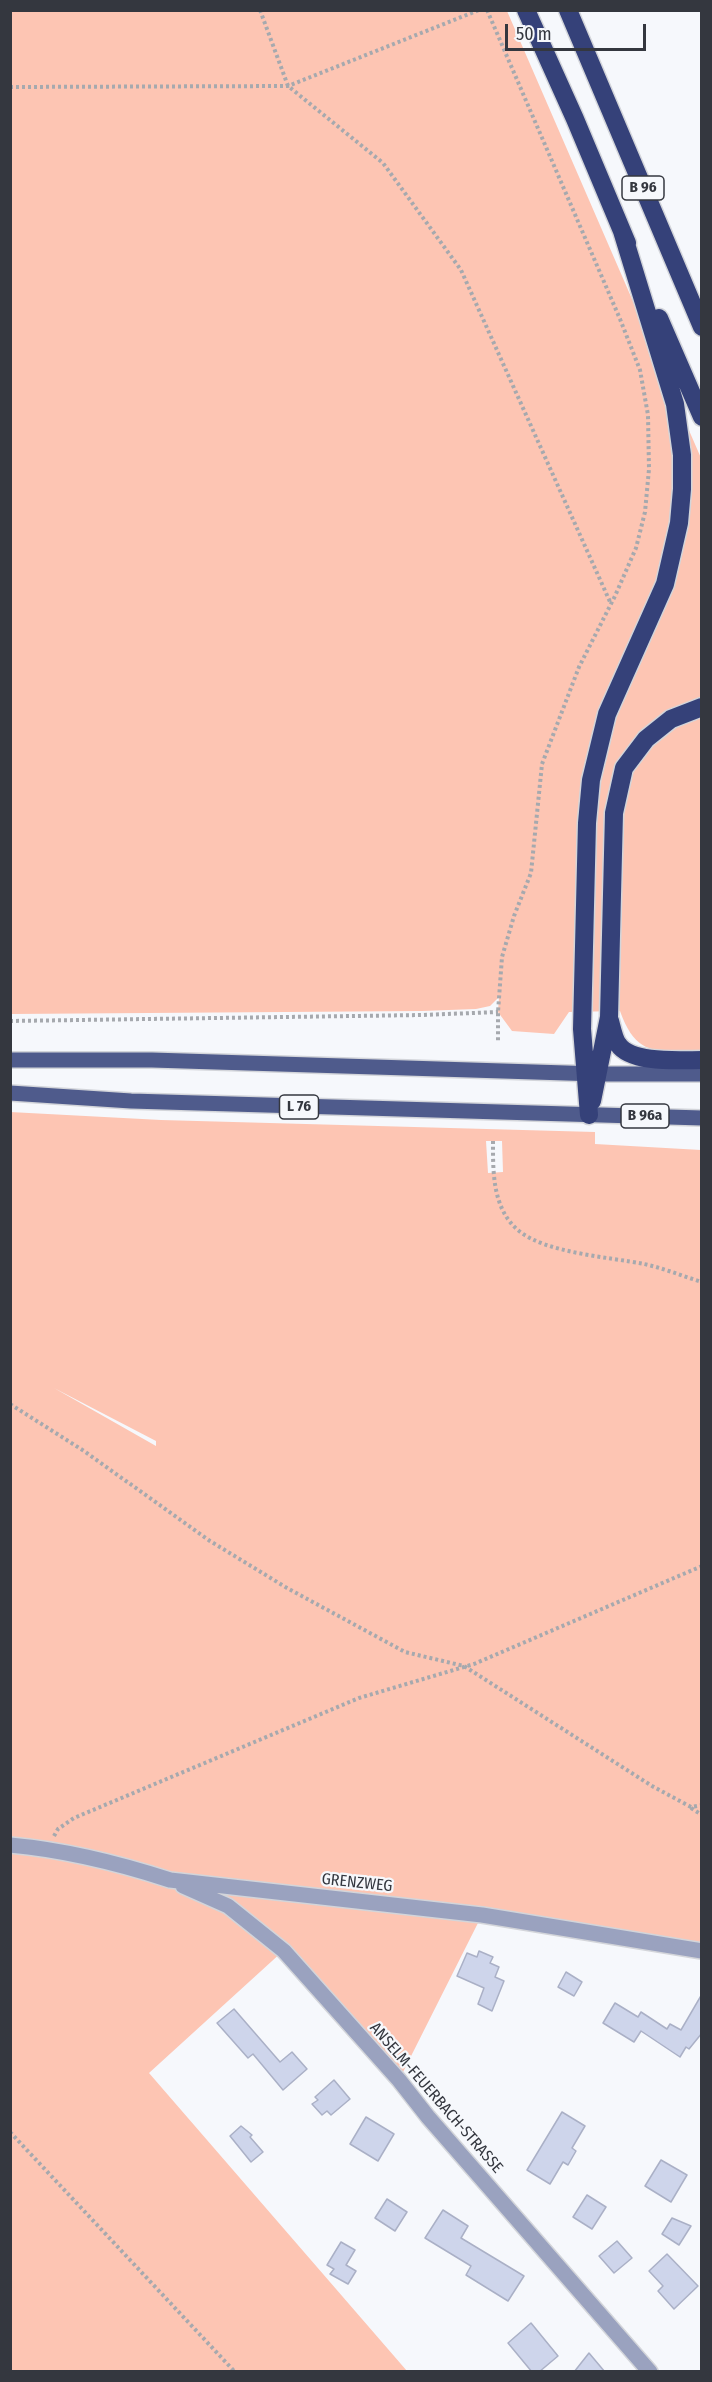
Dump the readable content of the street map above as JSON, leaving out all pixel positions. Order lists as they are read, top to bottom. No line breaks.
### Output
{"streets":{"highway":["B 96"],"main road":["L 76","B 96a"],"street":["GRENZWEG","ANSELM-FEUERBACH-STRASSE"]},"crossings":[["L 76","B 96a"],["GRENZWEG","ANSELM-FEUERBACH-STRASSE"]],"scale_bar":"50 m"}
